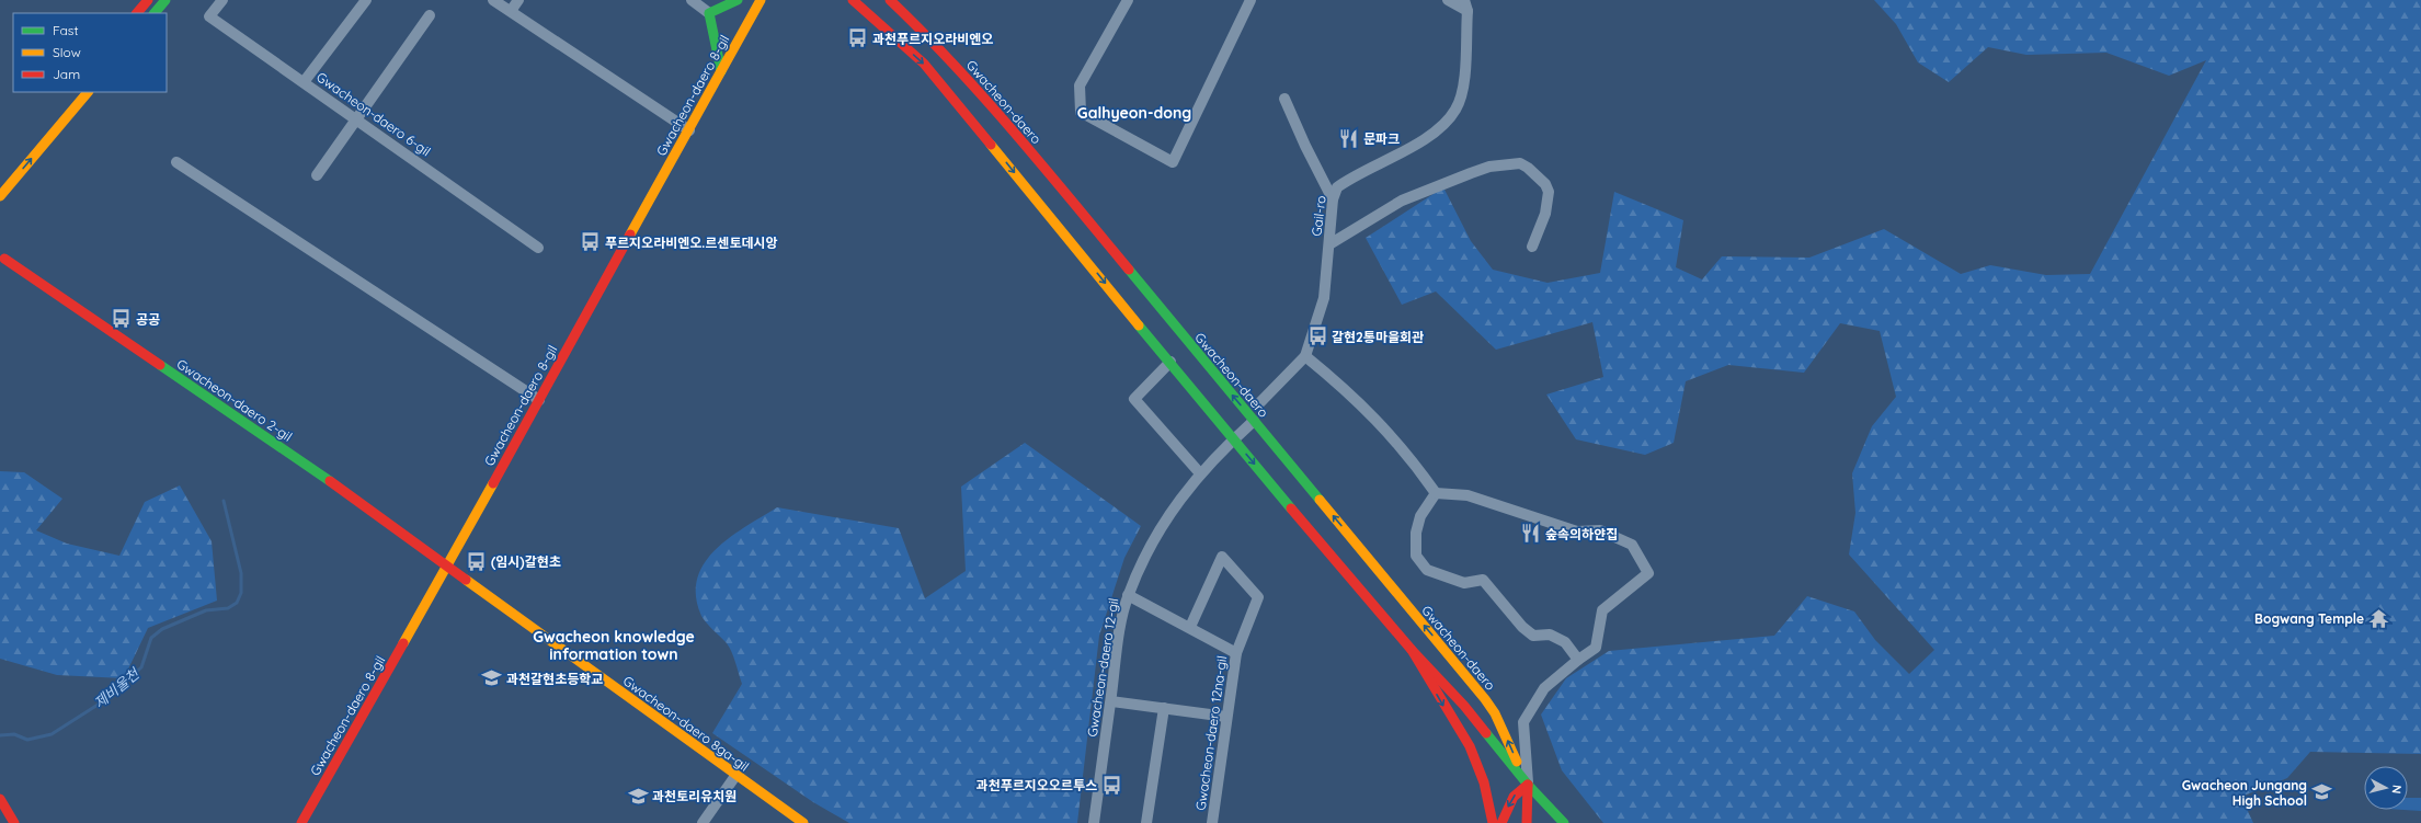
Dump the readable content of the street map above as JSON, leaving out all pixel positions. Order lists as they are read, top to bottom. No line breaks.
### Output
{"streets":{"main road":["Gwacheon-daero 8-gil","Gwacheon-daero","Gwacheon-daero 2-gil","Gwacheon-daero 8ga-gil"],"street":["Gwacheon-daero 6-gil","Gail-ro","Gwacheon-daero 12-gil","Gwacheon-daero 12na-gil"]},"crossings":[["Gwacheon-daero 8-gil","Gwacheon-daero 2-gil"],["Gwacheon-daero 8-gil","Gwacheon-daero 8ga-gil"],["Gwacheon-daero","Gwacheon-daero 12-gil"],["Gwacheon-daero 2-gil","Gwacheon-daero 8ga-gil"]],"districts":["Galhyeon-dong","Gwacheon knowledge information town"],"water":["제비울천"],"places":{"bus stop":["과천푸르지오라비엔오","푸르지오라비엔오.르센토데시앙","공공","갈현2통마을회관","(임시)갈현초","과천푸르지오오르투스"],"restaurant":["문파크","숲속의하얀집"],"temple":["Bogwang Temple"],"school or university":["과천갈현초등학교","Gwacheon Jungang High School","과천토리유치원"]},"legend":["Fast","Slow","Jam"],"north":"right"}
